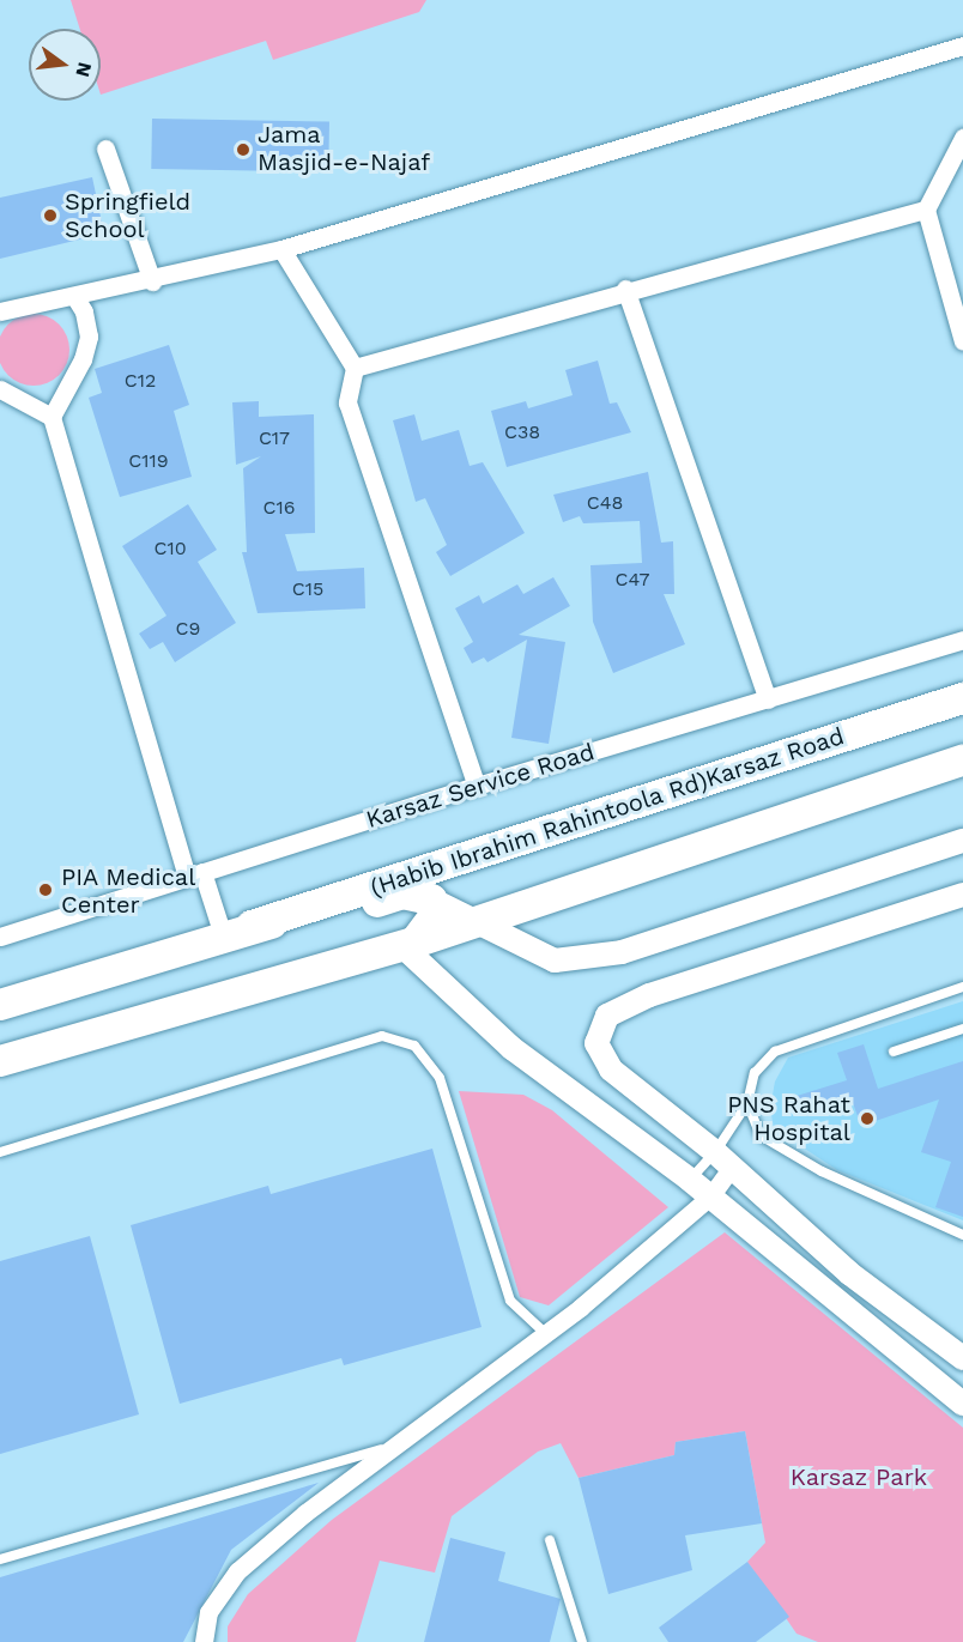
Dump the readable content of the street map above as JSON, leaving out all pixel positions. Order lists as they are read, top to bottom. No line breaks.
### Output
{"streets":{"highway":["(Habib Ibrahim Rahintoola Rd)Karsaz Road"],"street":["Karsaz Service Road"]},"parks":["Karsaz Park"],"places":["Jama Masjid-e-Najaf","Springfield School","PIA Medical Center","PNS Rahat Hospital"],"house_numbers":["C12","C38","C17","C119","C48","C16","C10","C47","C15","C9"],"north":"right"}
